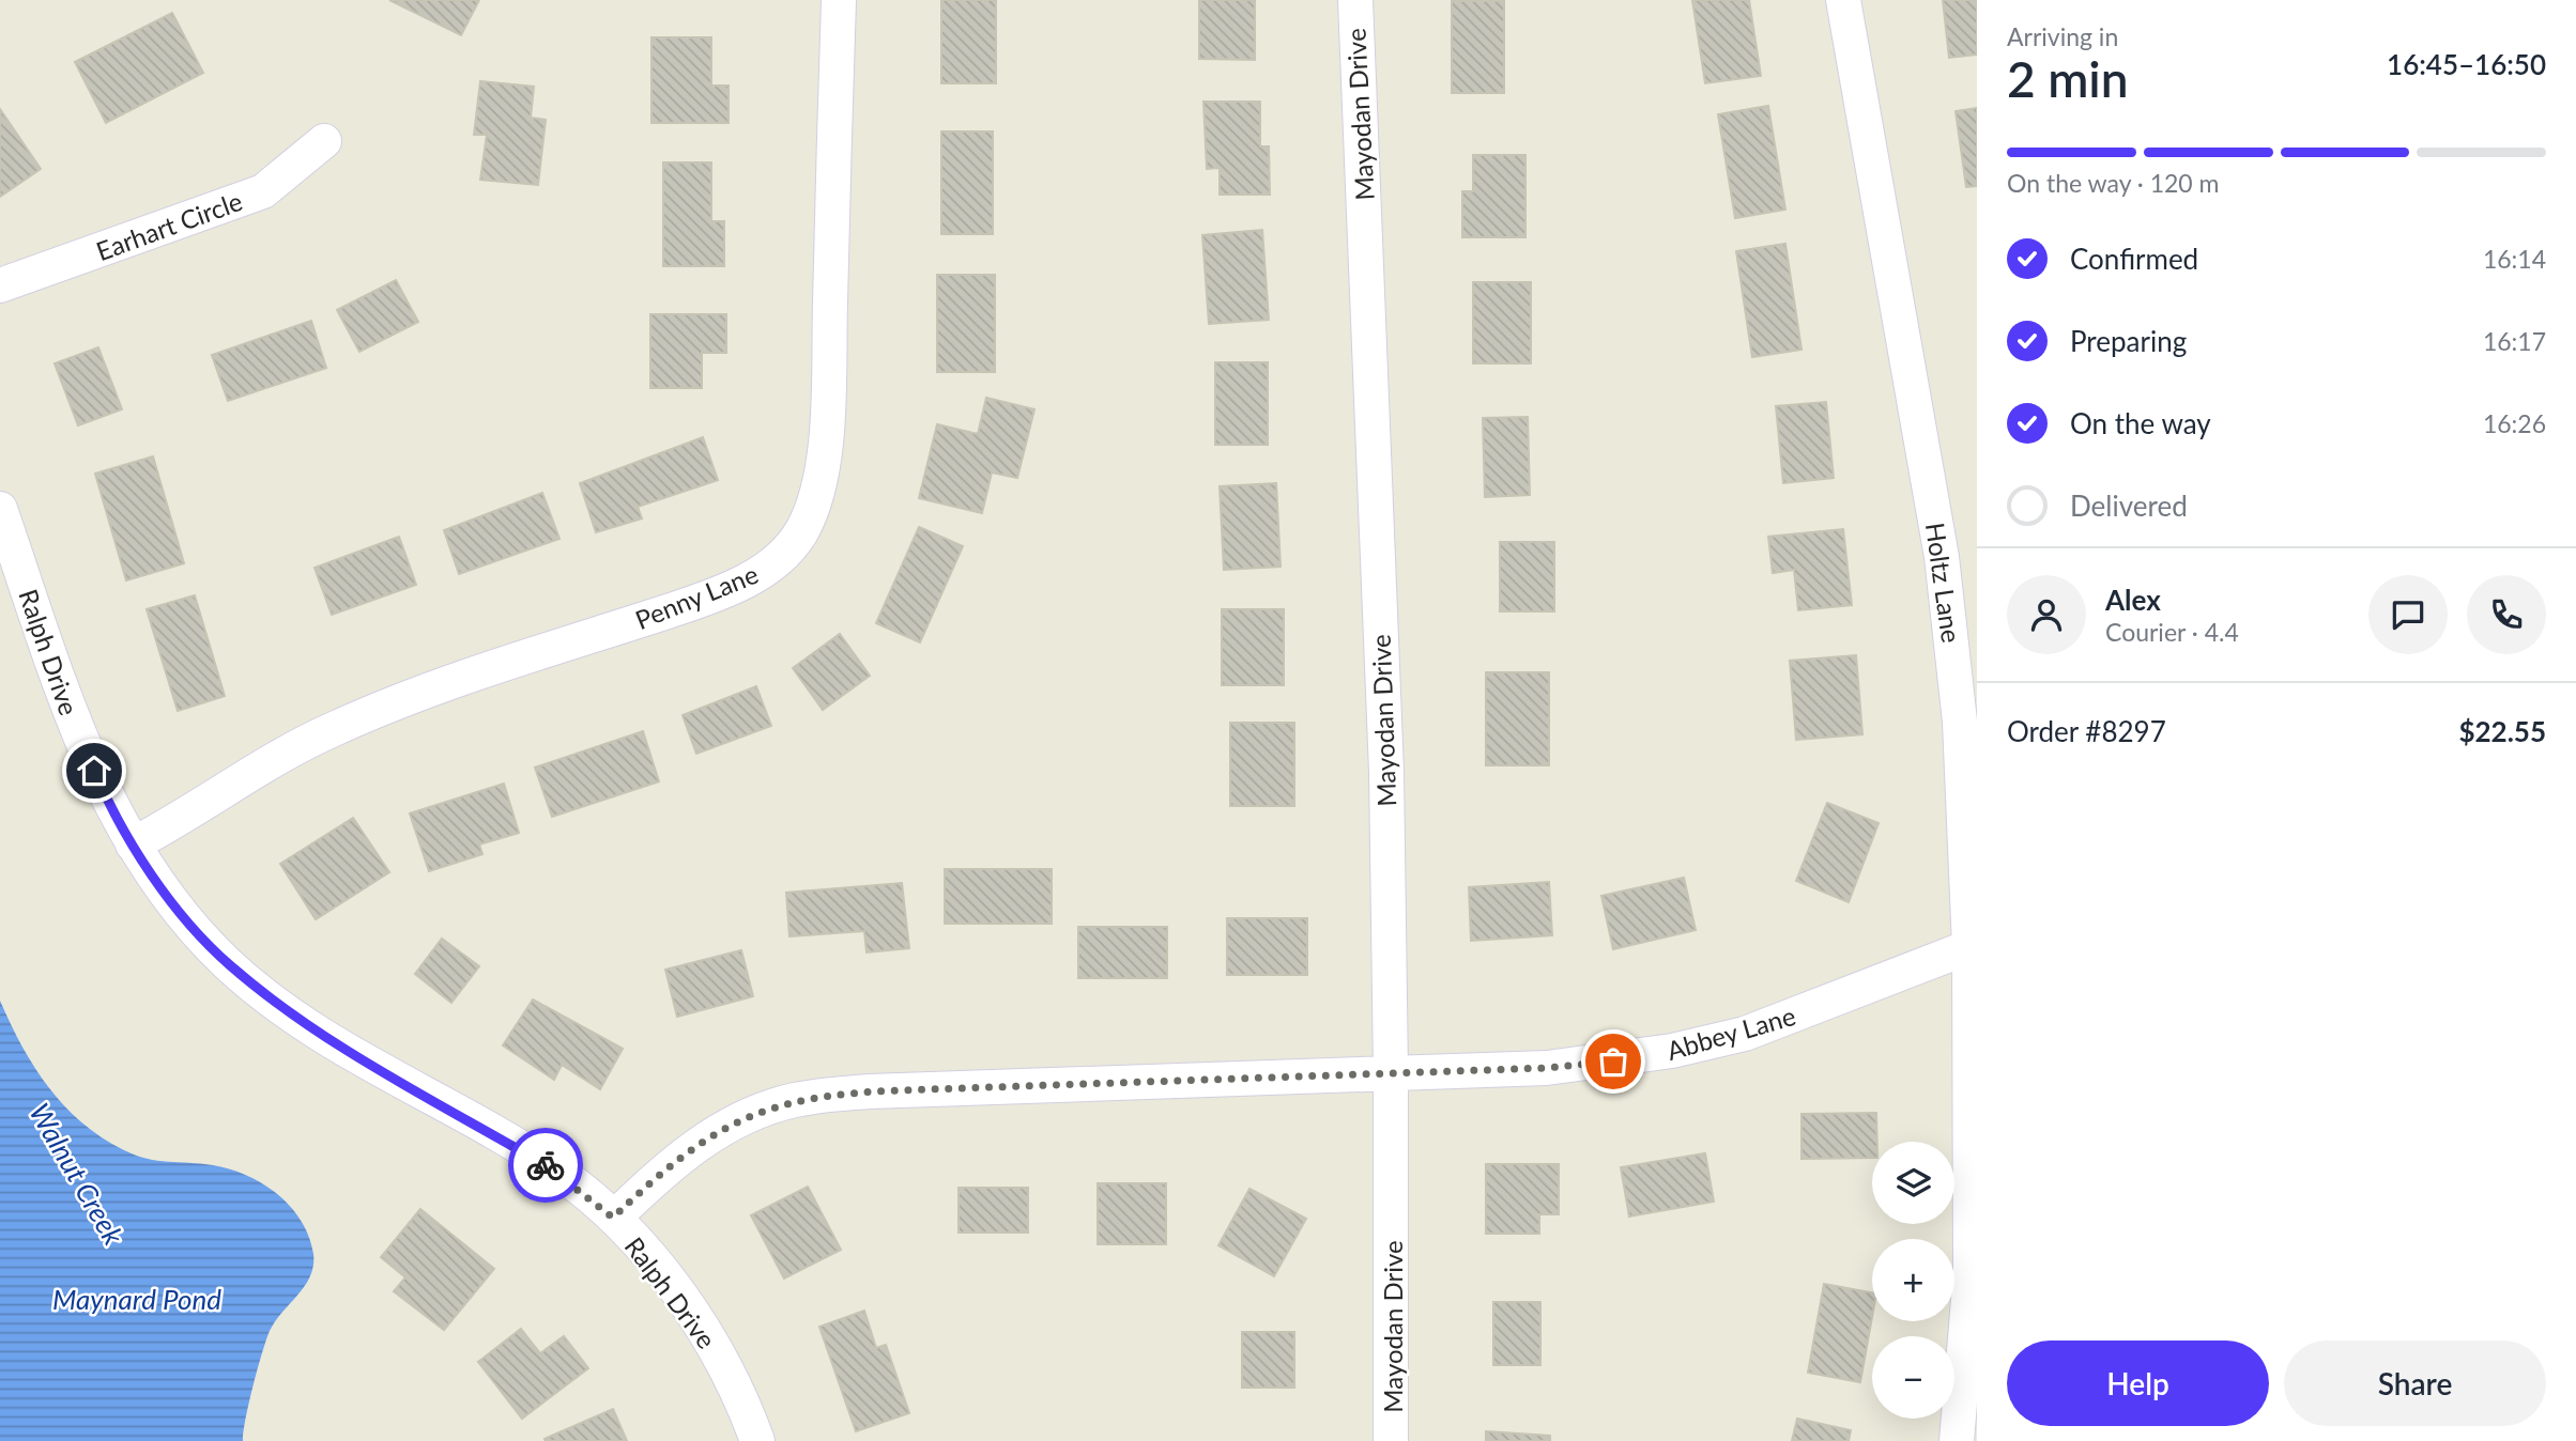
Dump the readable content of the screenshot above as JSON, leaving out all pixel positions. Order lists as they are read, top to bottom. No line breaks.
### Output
{"streets":{"street":["Mayodan Drive","Earhart Circle","Holtz Lane","Penny Lane","Ralph Drive","Abbey Lane"]},"crossings":[["Mayodan Drive","Abbey Lane"],["Holtz Lane","Abbey Lane"],["Penny Lane","Ralph Drive"],["Ralph Drive","Abbey Lane"]],"water":["Walnut Creek","Maynard Pond"],"page":{"heading":["2 min","Arriving in","16:45–16:50"],"panel":["Alex","Courier · 4.4","Order #8297","$22.55"],"bar":"On the way · 120 m","list":[["Confirmed","16:14"],["Preparing","16:17"],["On the way","16:26"],"Delivered"],"map_buttons":["+","−"],"buttons":["Help","Share"]}}
